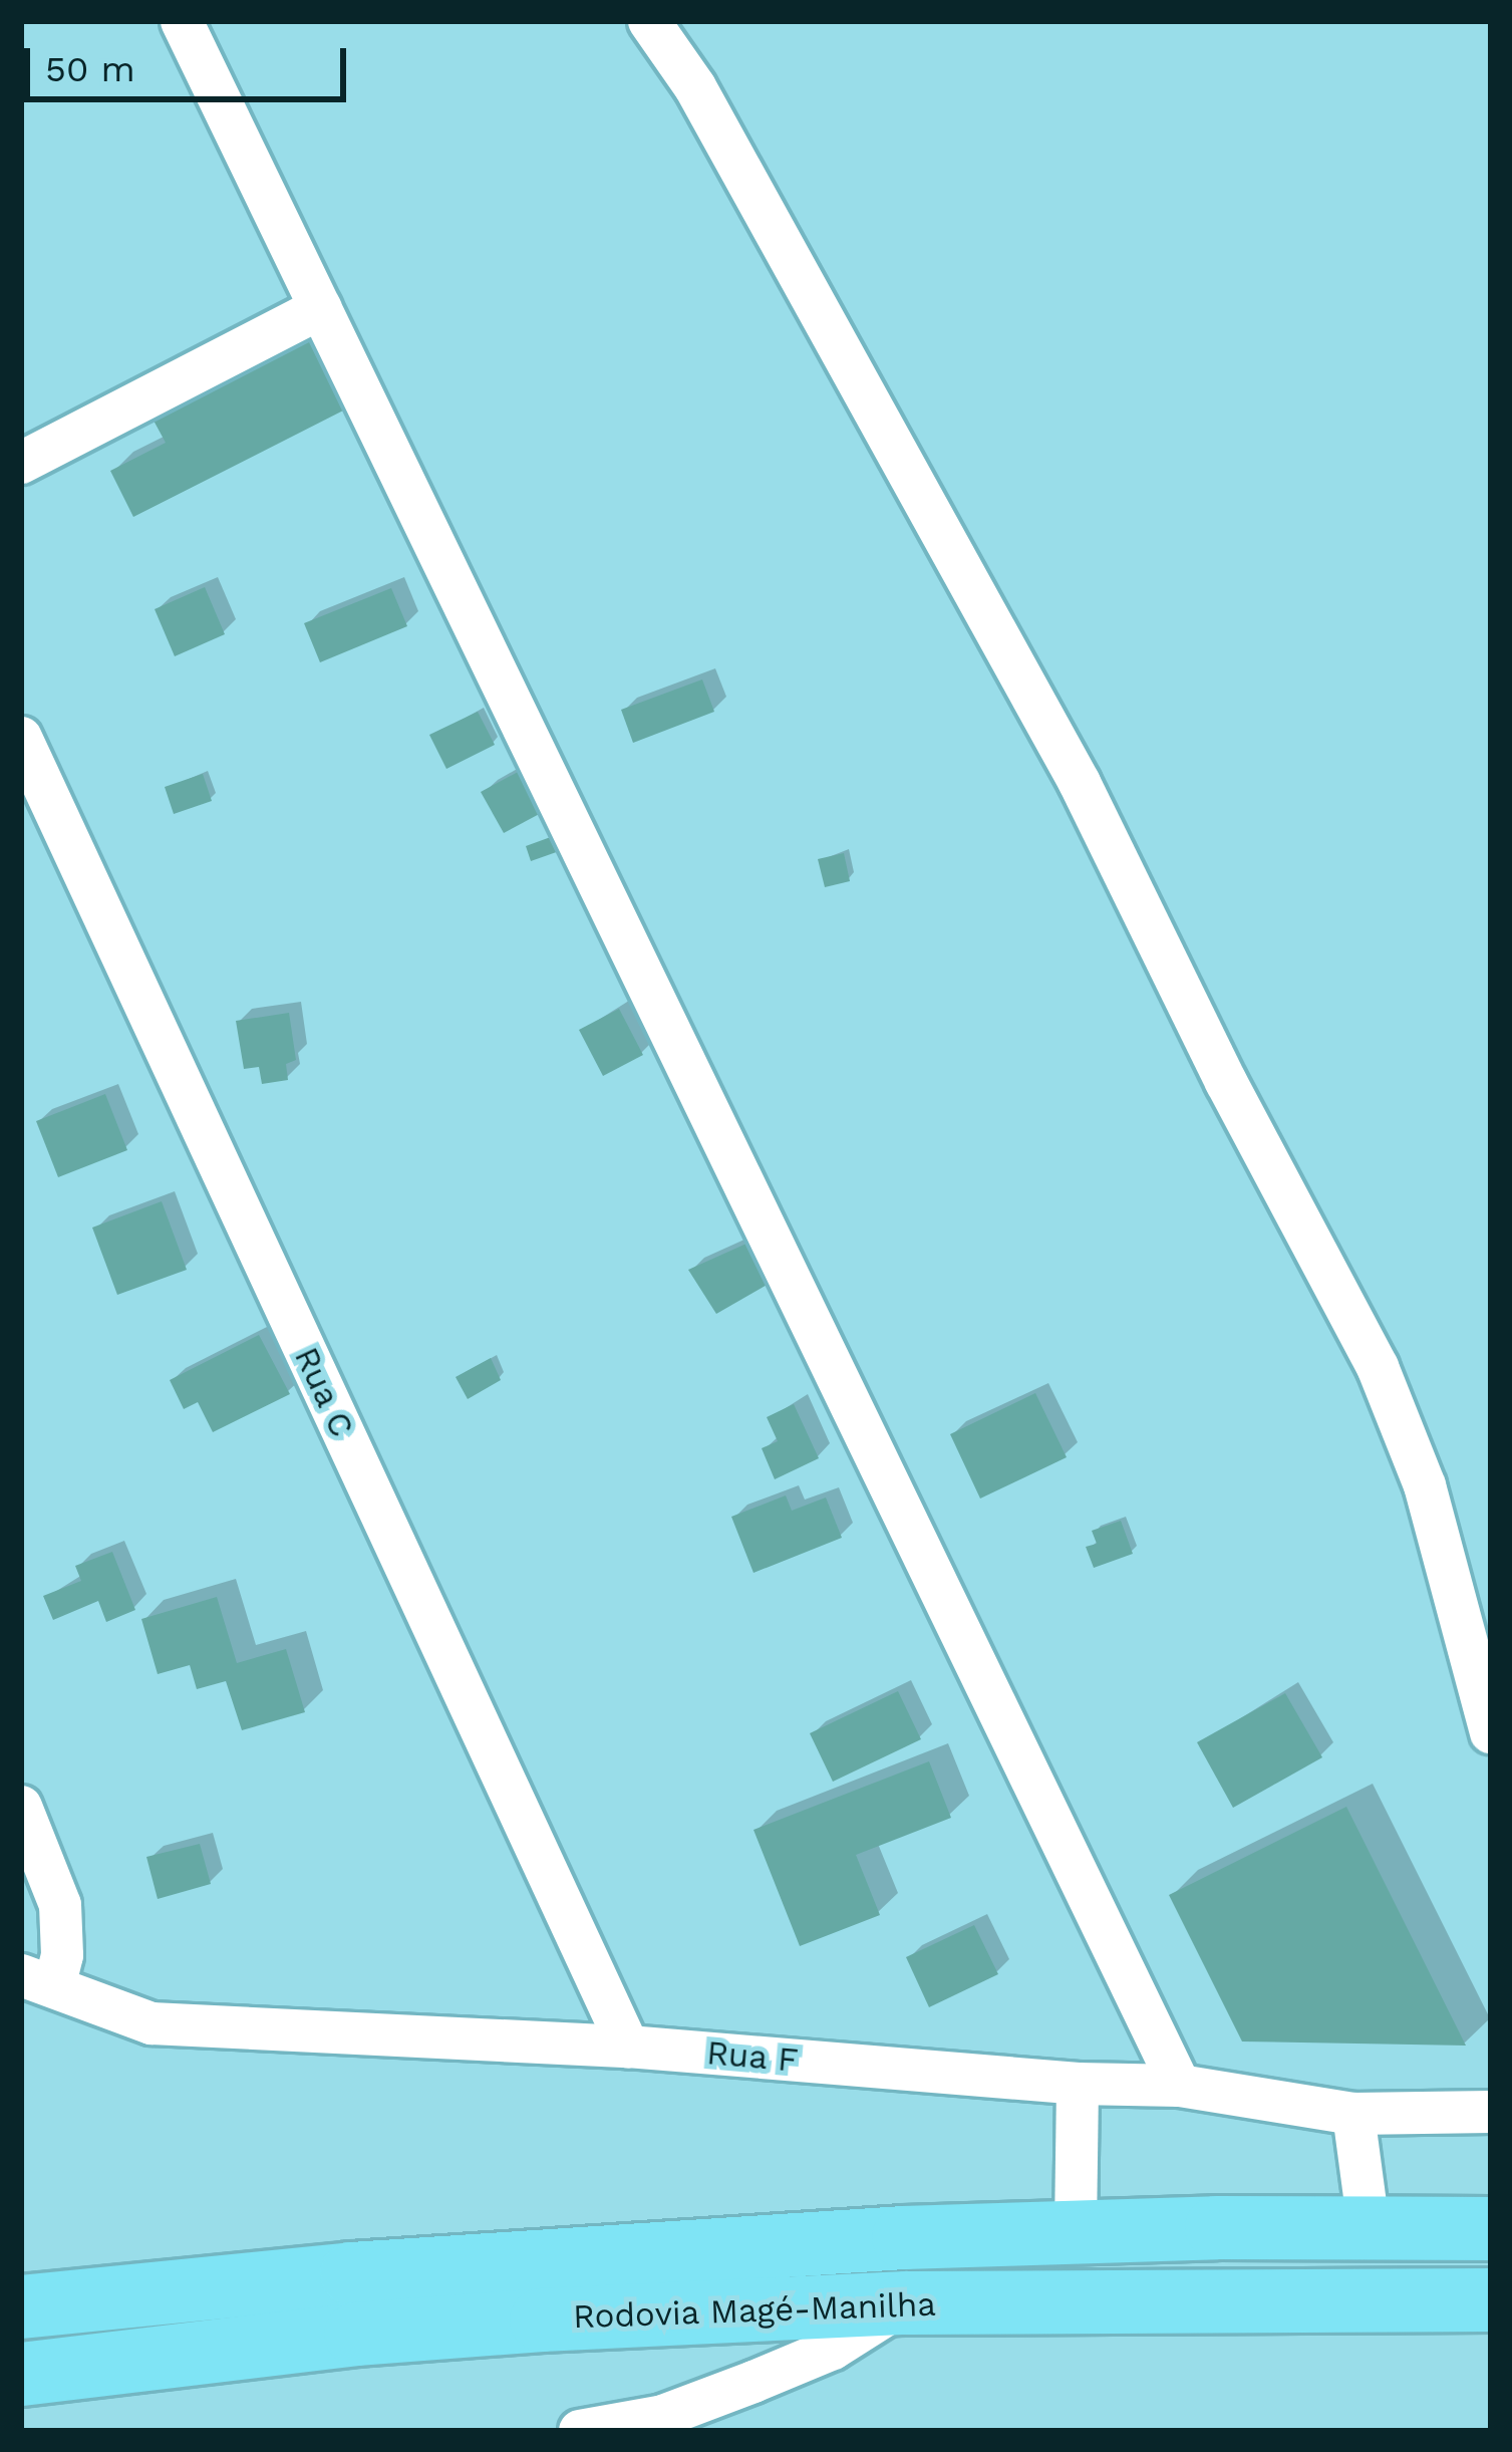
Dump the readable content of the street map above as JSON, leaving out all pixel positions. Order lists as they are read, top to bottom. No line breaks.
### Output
{"streets":{"highway":["Rodovia Magé-Manilha"],"street":["Rua C","Rua F"]},"crossings":[["Rua C","Rua F"]],"scale_bar":"50 m"}
